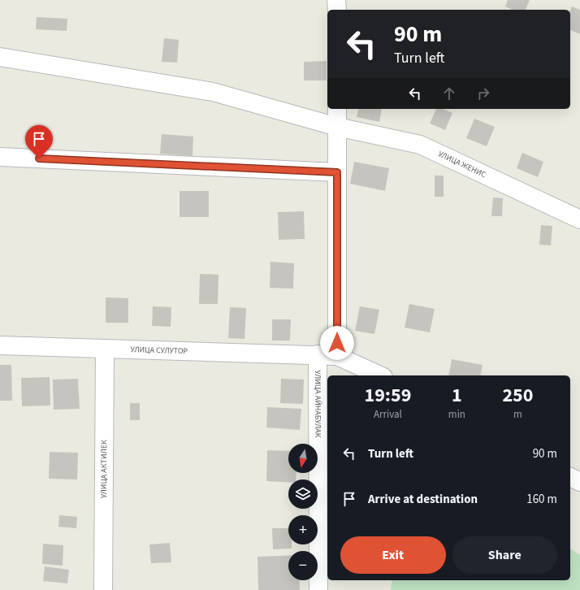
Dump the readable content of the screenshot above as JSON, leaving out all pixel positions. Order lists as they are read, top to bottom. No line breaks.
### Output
{"streets":{"street":["УЛИЦА ЖЕНИС","УЛИЦА СУЛУТОР","УЛИЦА АЙНАБУЛАК","УЛИЦА АКТИЛЕК"]},"crossings":[["УЛИЦА СУЛУТОР","УЛИЦА АЙНАБУЛАК"],["УЛИЦА СУЛУТОР","УЛИЦА АКТИЛЕК"]],"north":"bottom","page":{"turn":["90 m","Turn left"],"eta":["19:59","Arrival","1","min","250","m"],"list":[{"name":"Turn left","value":"90 m"},{"name":"Arrive at destination","value":"160 m"}],"map_buttons":["+","−"],"buttons":["Exit","Share"]}}
